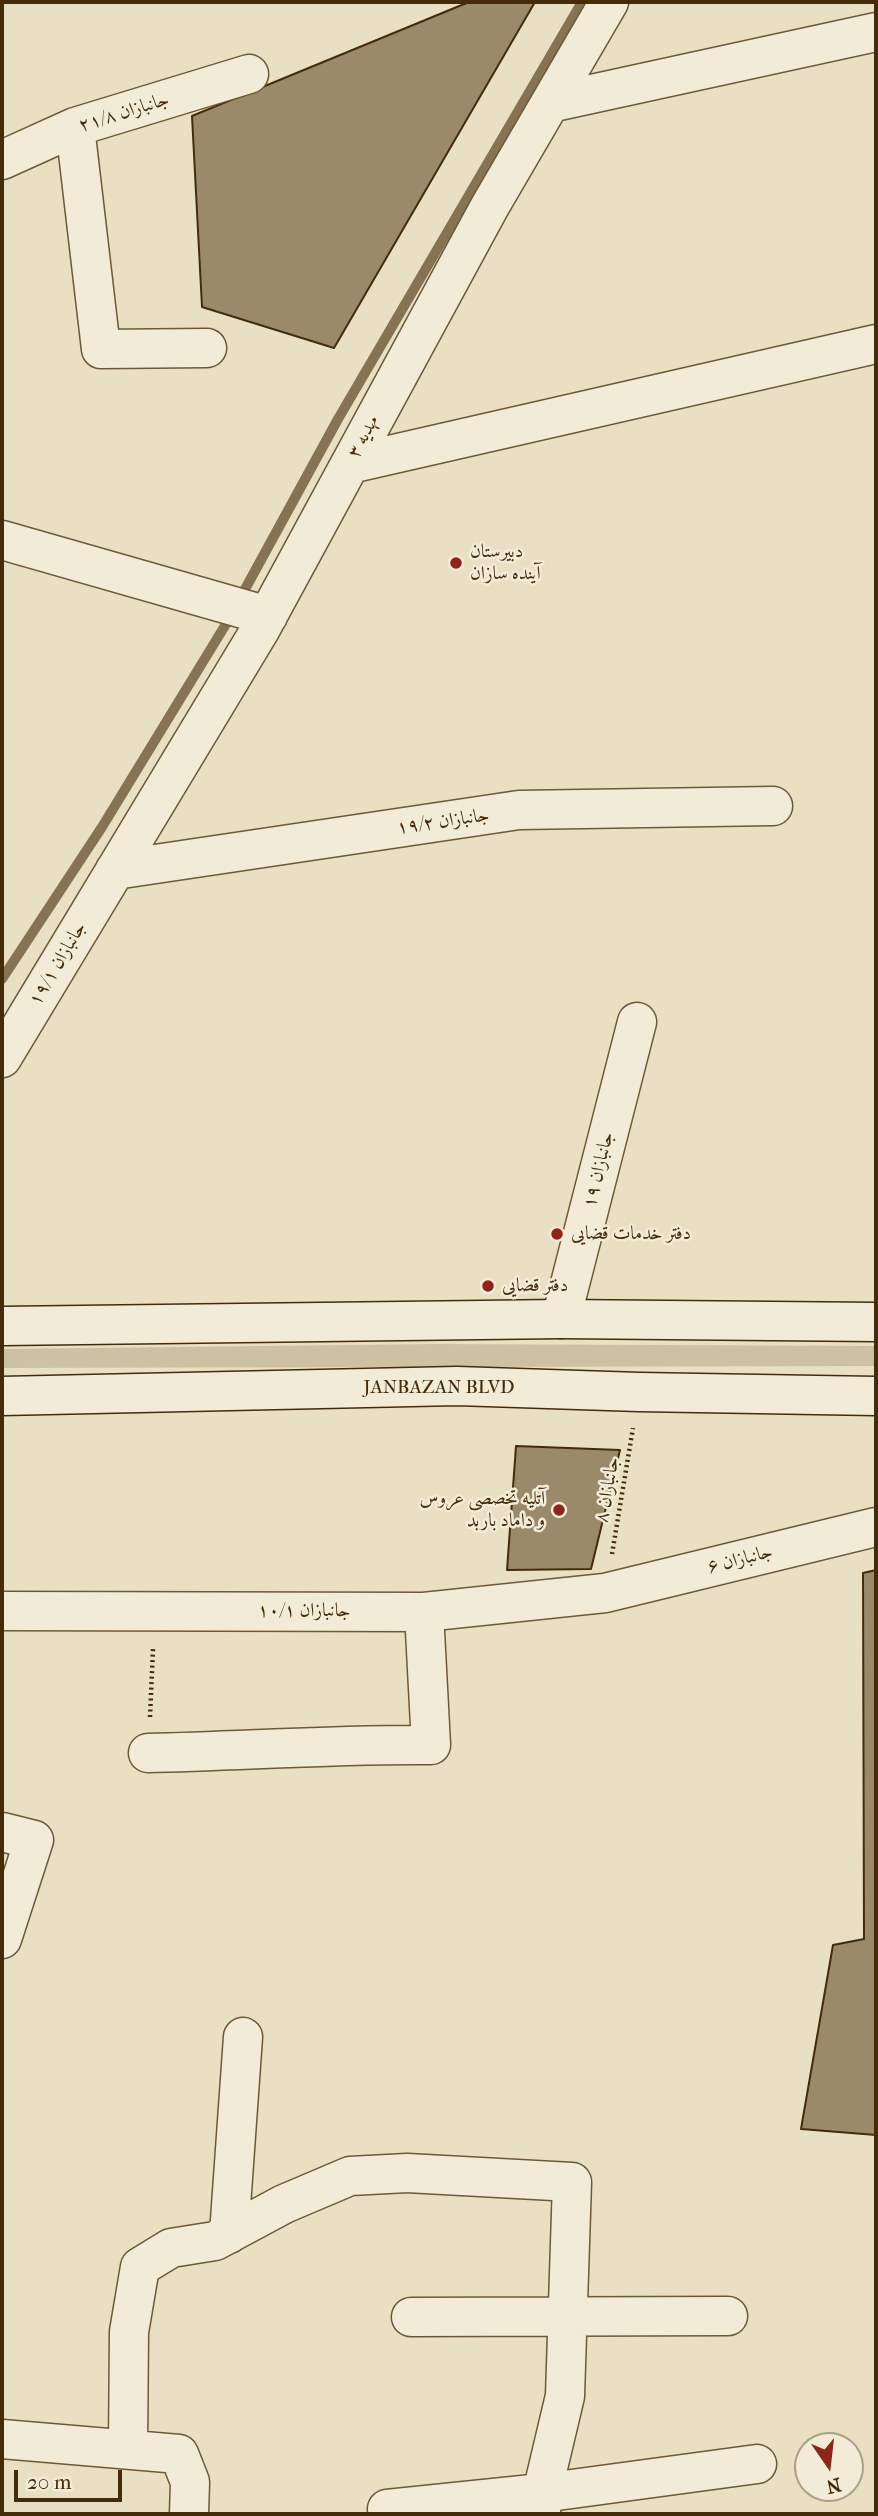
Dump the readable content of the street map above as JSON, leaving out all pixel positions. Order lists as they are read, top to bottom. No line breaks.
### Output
{"streets":{"street":["جانبازان ۲۱/۸","مهدیه ۳","جانبازان ۱۹/۲","جانبازان ۱۹/۱","جانبازان ۱۹","JANBAZAN BLVD","جانبازان ۶","جانبازان ۱۰/۱"],"path":["جانبازان ۸"]},"crossings":[["مهدیه ۳","جانبازان ۱۹/۲"],["مهدیه ۳","جانبازان ۱۹/۱"],["جانبازان ۱۹/۲","جانبازان ۱۹/۱"],["JANBAZAN BLVD","جانبازان ۸"],["جانبازان ۸","جانبازان ۶"],["جانبازان ۸","جانبازان ۱۰/۱"],["جانبازان ۶","جانبازان ۱۰/۱"]],"places":["دبیرستان آینده سازان","دفتر خدمات قضایی","دفتر قضایی","آتلیه تخصصی عروس و داماد باربد"],"scale_bar":"20 m","north":"bottom"}
